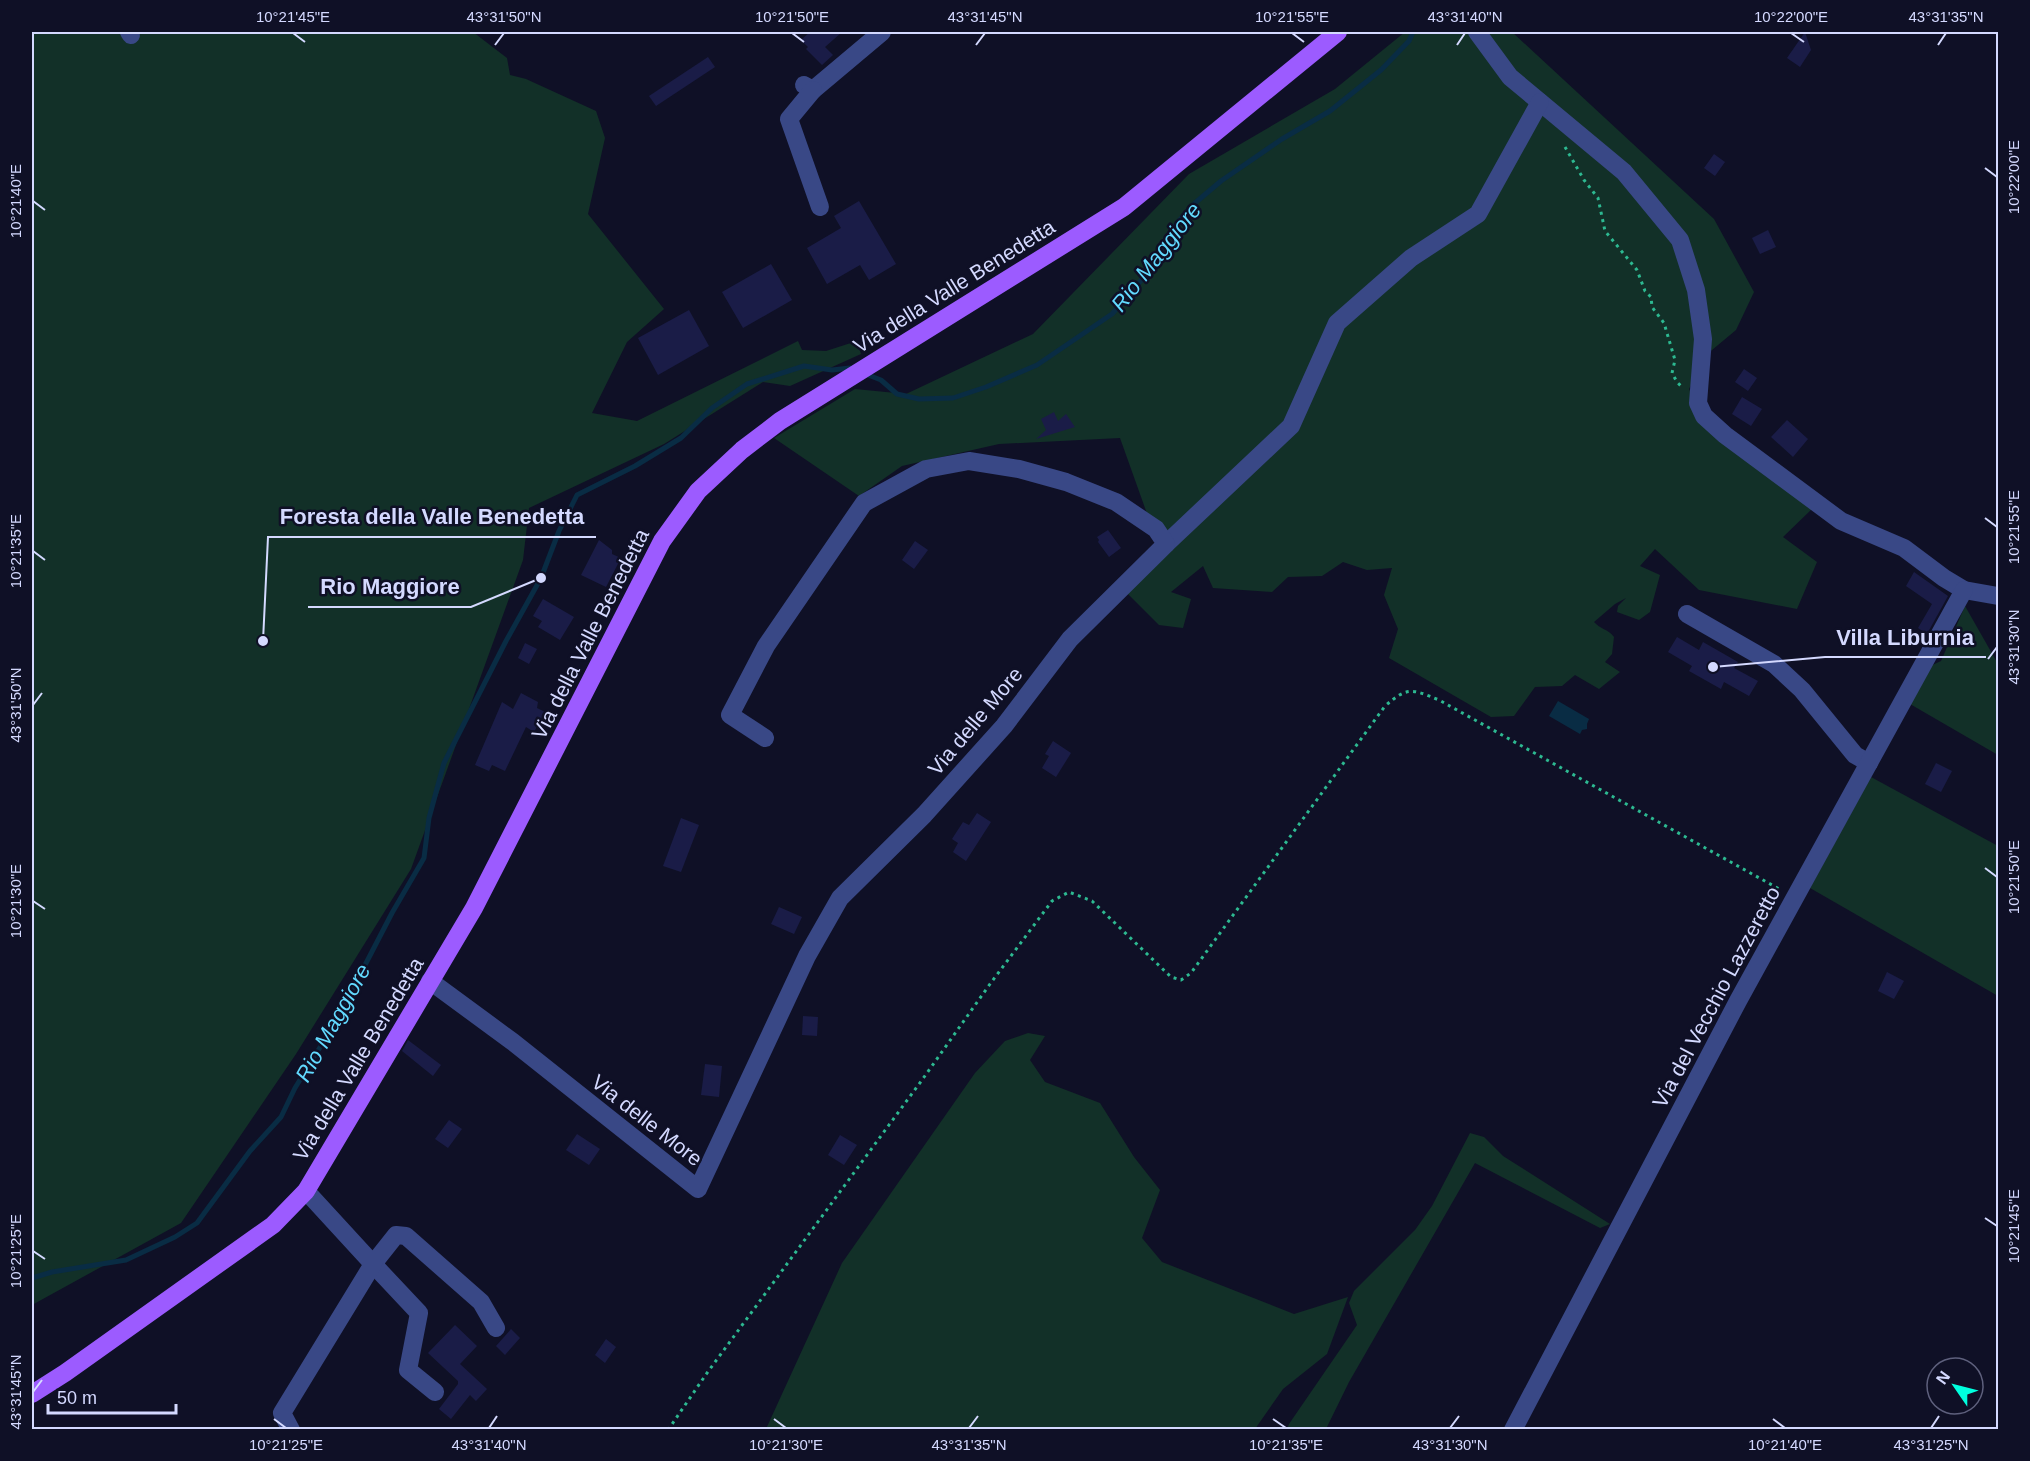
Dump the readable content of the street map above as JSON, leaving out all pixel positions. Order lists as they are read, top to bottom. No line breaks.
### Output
{"streets":{"main road":["Via della Valle Benedetta"],"street":["Via delle More","Via del Vecchio Lazzeretto"]},"crossings":[["Via della Valle Benedetta","Via delle More"]],"water":["Rio Maggiore"],"places":["Rio Maggiore","Foresta della Valle Benedetta","Villa Liburnia"],"scale_bar":"50 m","north":"top left","coordinates":["10°21'45\"E","43°31'50\"N","10°21'50\"E","43°31'45\"N","10°21'55\"E","43°31'40\"N","10°22'00\"E","43°31'35\"N","10°21'40\"E","10°21'35\"E","43°31'30\"N","10°21'30\"E","10°21'25\"E","43°31'25\"N"]}
